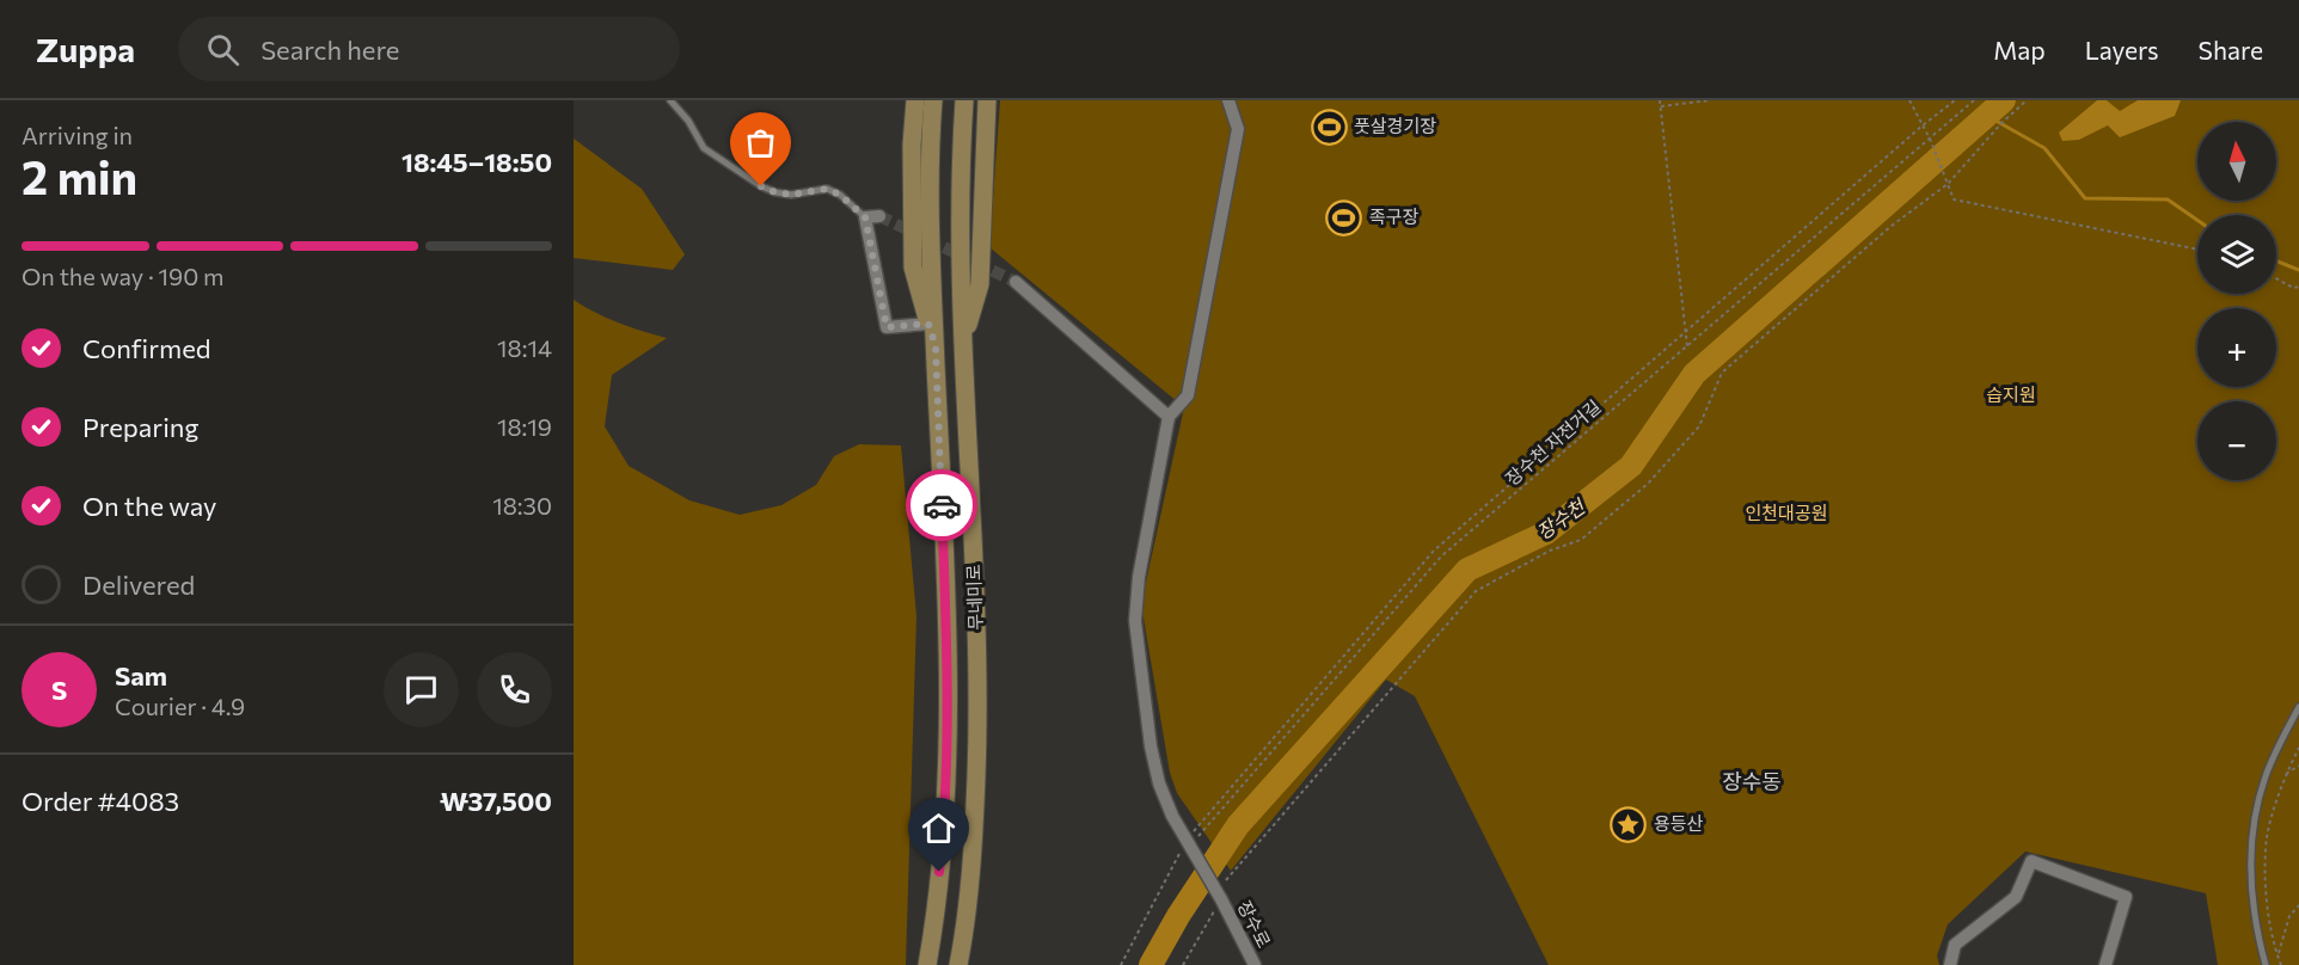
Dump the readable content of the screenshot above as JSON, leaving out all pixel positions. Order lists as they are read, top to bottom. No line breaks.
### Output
{"streets":{"main road":["무네미로"],"street":["장수로"],"path":["장수천 자전거길"]},"crossings":[["장수천 자전거길","장수로"]],"districts":["장수동"],"water":["장수천"],"parks":["습지원","인천대공원"],"places":{"sports":["풋살경기장","족구장"],"place":["용등산"]},"north":"top","page":{"header":"Zuppa","search":"Search here","nav":["Map","Layers","Share"],"heading":["2 min","Arriving in","18:45–18:50"],"panel":["Sam","Courier · 4.9","Order #4083","₩37,500"],"map_buttons":["+","−"],"bar":"On the way · 190 m","list":[["Confirmed","18:14"],["Preparing","18:19"],["On the way","18:30"],"Delivered"],"round":"S"}}
